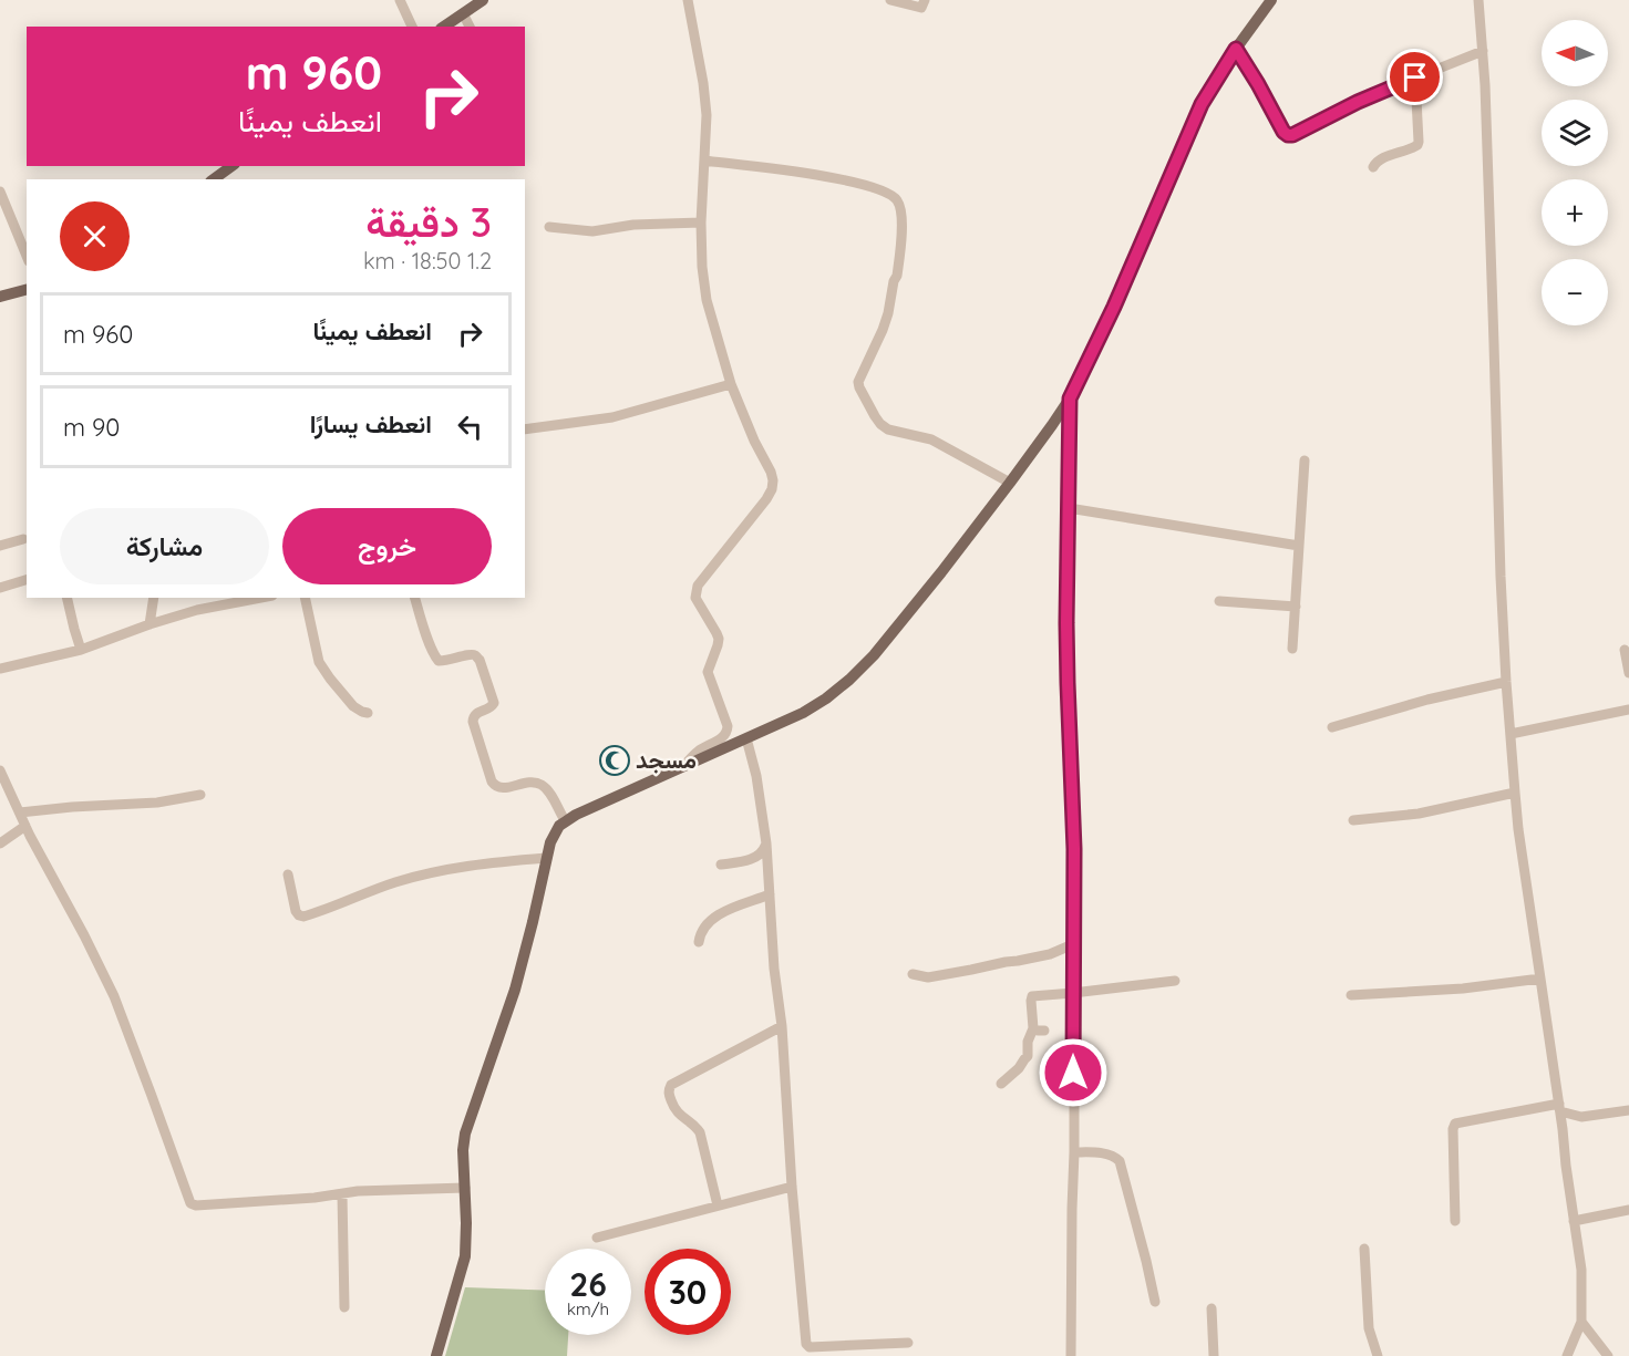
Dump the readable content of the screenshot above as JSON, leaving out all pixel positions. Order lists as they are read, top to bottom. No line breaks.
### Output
{"places":{"mosque":["مسجد"]},"north":"left","page":{"map_buttons":["+","−"],"turn":["960 m","انعطف يمينًا"],"heading":["3 دقيقة","1.2 km · 18:50"],"list":[{"name":"انعطف يمينًا","value":"960 m"},{"name":"انعطف يسارًا","value":"90 m"}],"buttons":["خروج","مشاركة"],"speed":"26 km/h","limit":"30"}}
